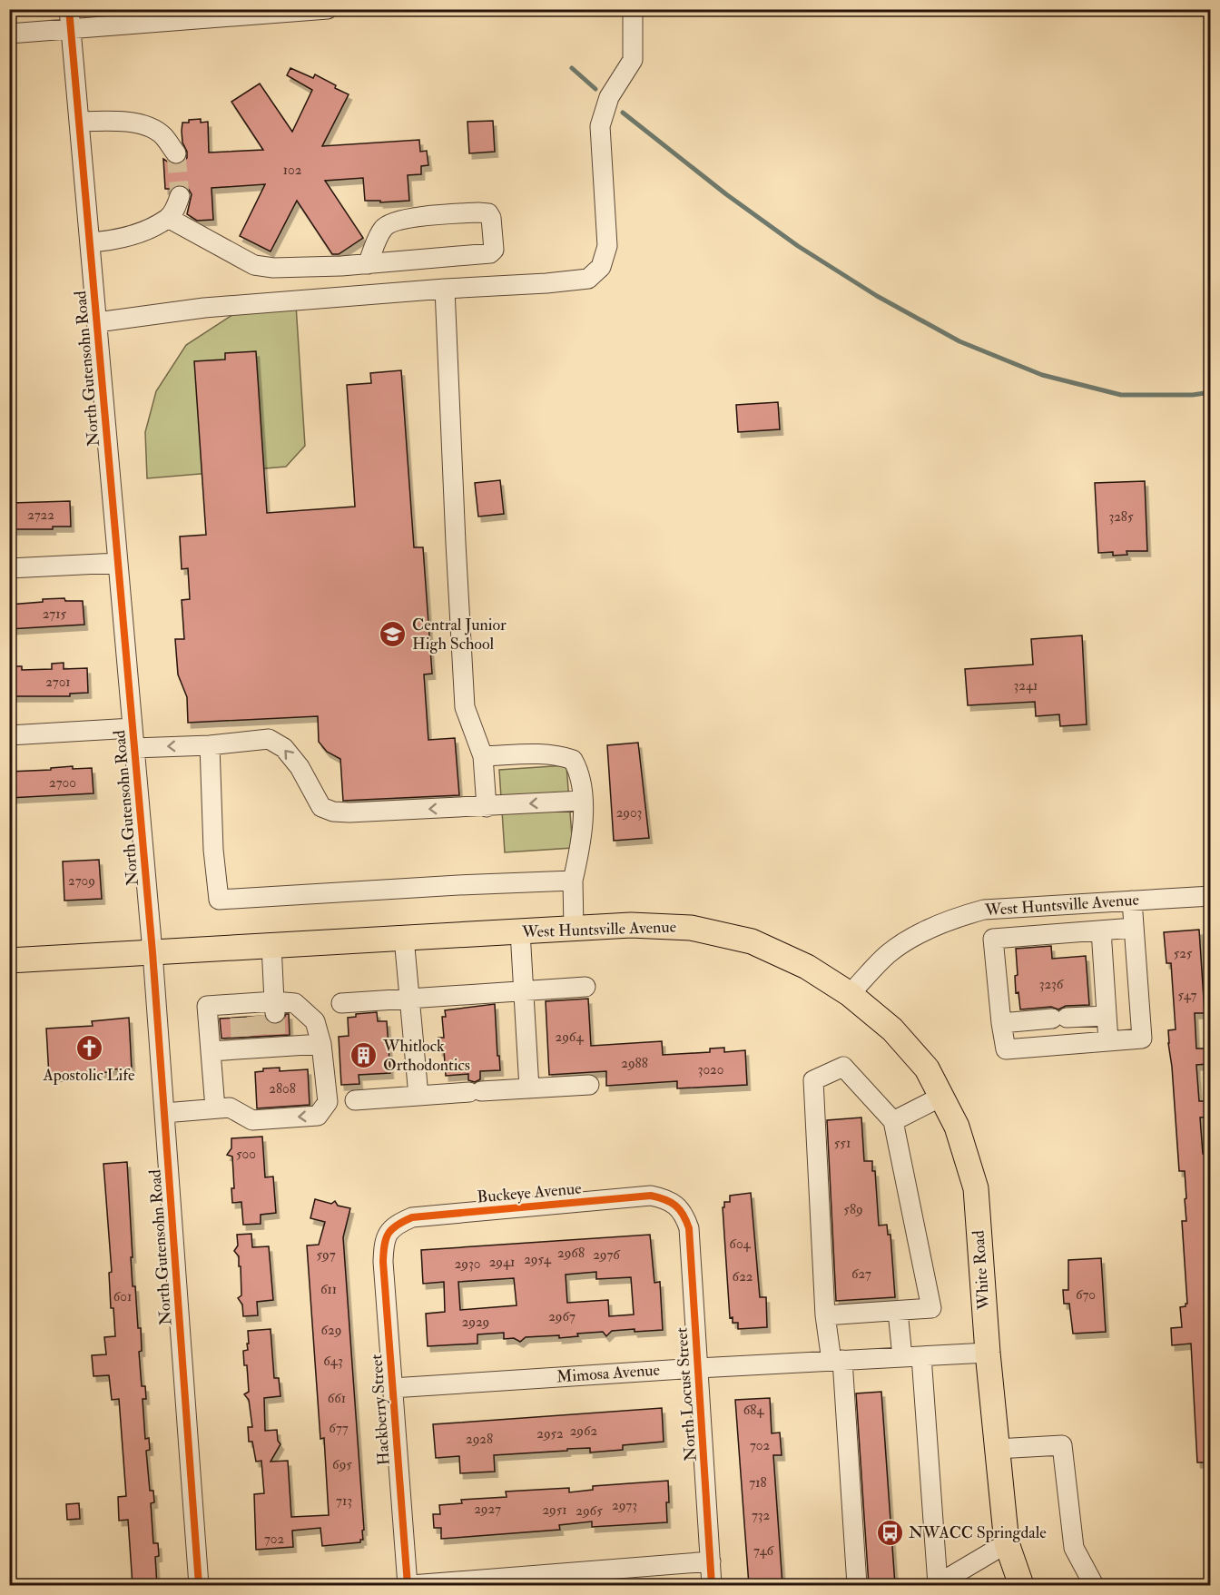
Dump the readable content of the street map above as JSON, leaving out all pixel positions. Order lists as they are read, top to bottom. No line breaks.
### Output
{"streets":{"main road":["West Huntsville Avenue","White Road"],"street":["North Gutensohn Road","Buckeye Avenue","Mimosa Avenue","North Locust Street","Hackberry Street"]},"crossings":[["North Gutensohn Road","West Huntsville Avenue"],["West Huntsville Avenue","White Road"],["Buckeye Avenue","North Locust Street"],["Buckeye Avenue","Hackberry Street"],["White Road","Mimosa Avenue"],["Mimosa Avenue","North Locust Street"],["Mimosa Avenue","Hackberry Street"]],"places":{"school or university":["Central Junior High School"],"church":["Apostolic Life"],"building":["Whitlock Orthodontics"],"bus stop":["NWACC Springdale"]},"house_numbers":["102","2722","3285","2715","2701","3241","2700","2903","2709","525","3236","547","2964","2988","3020","2808","551","500","589","604","2968","597","2976","2954","2941","2930","627","622","611","670","601","2967","2929","629","643","661","684","677","2962","2952","2928","702","695","718","713","2973","2927","2951","2965","732","702","746"]}
